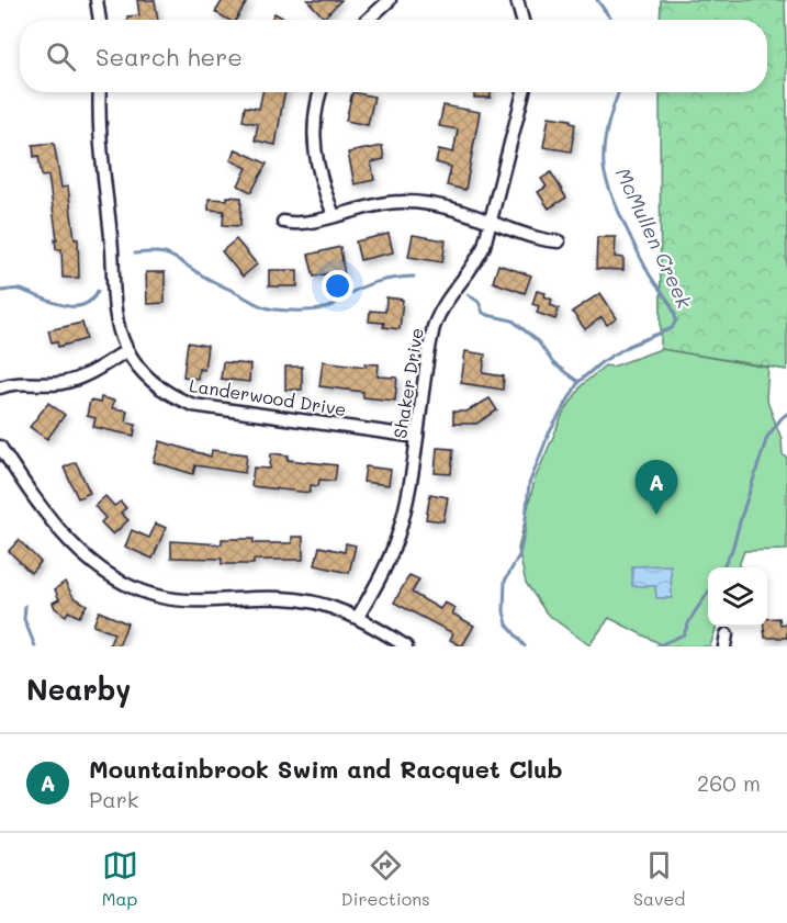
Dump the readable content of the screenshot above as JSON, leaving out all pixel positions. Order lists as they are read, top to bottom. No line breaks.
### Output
{"streets":{"street":["Shaker Drive","Landerwood Drive"]},"crossings":[["Shaker Drive","Landerwood Drive"]],"water":["McMullen Creek"],"page":{"search":"Search here","pins":"A","heading":"Nearby","list":[{"mark":"A","name":"Mountainbrook Swim and Racquet Club","note":"Park","value":"260 m"}],"nav":["Map","Directions","Saved"]}}
